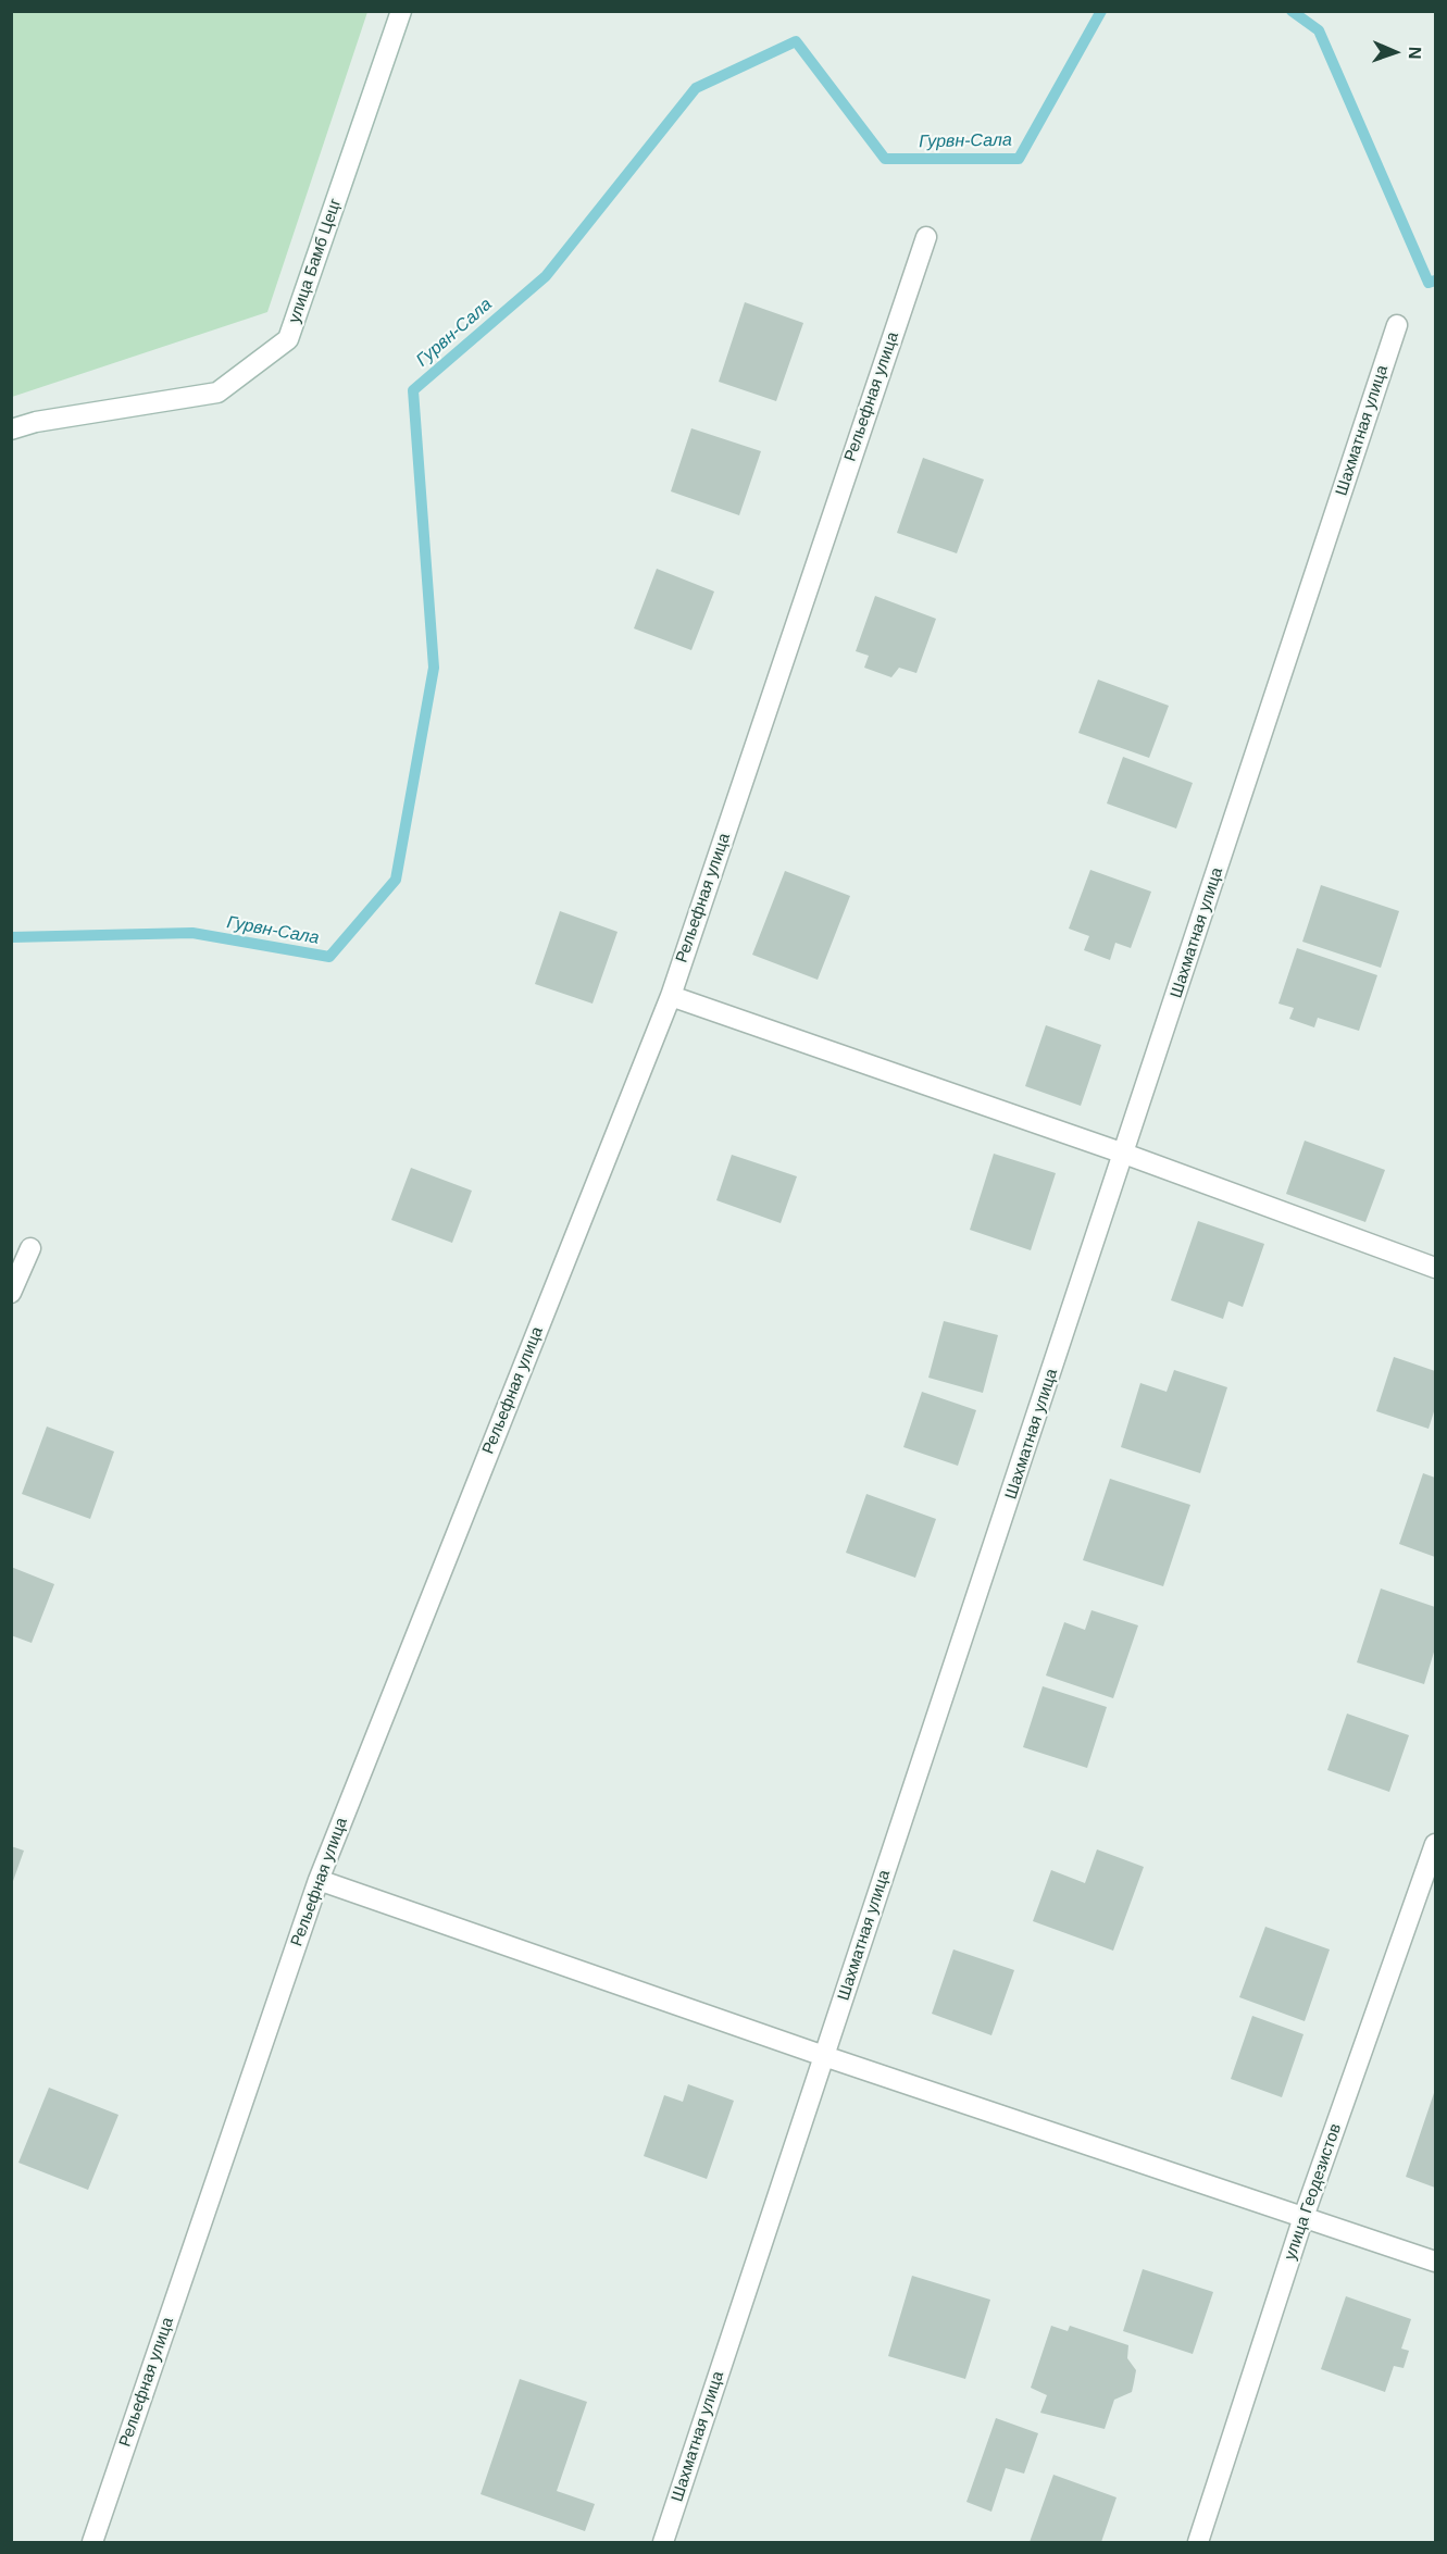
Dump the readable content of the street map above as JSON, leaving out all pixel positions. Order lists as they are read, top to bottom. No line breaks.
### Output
{"streets":{"street":["улица Бамб Цецг","Рельефная улица","Шахматная улица","улица Геодезистов"]},"water":["Гурвн-Сала"],"north":"right"}
